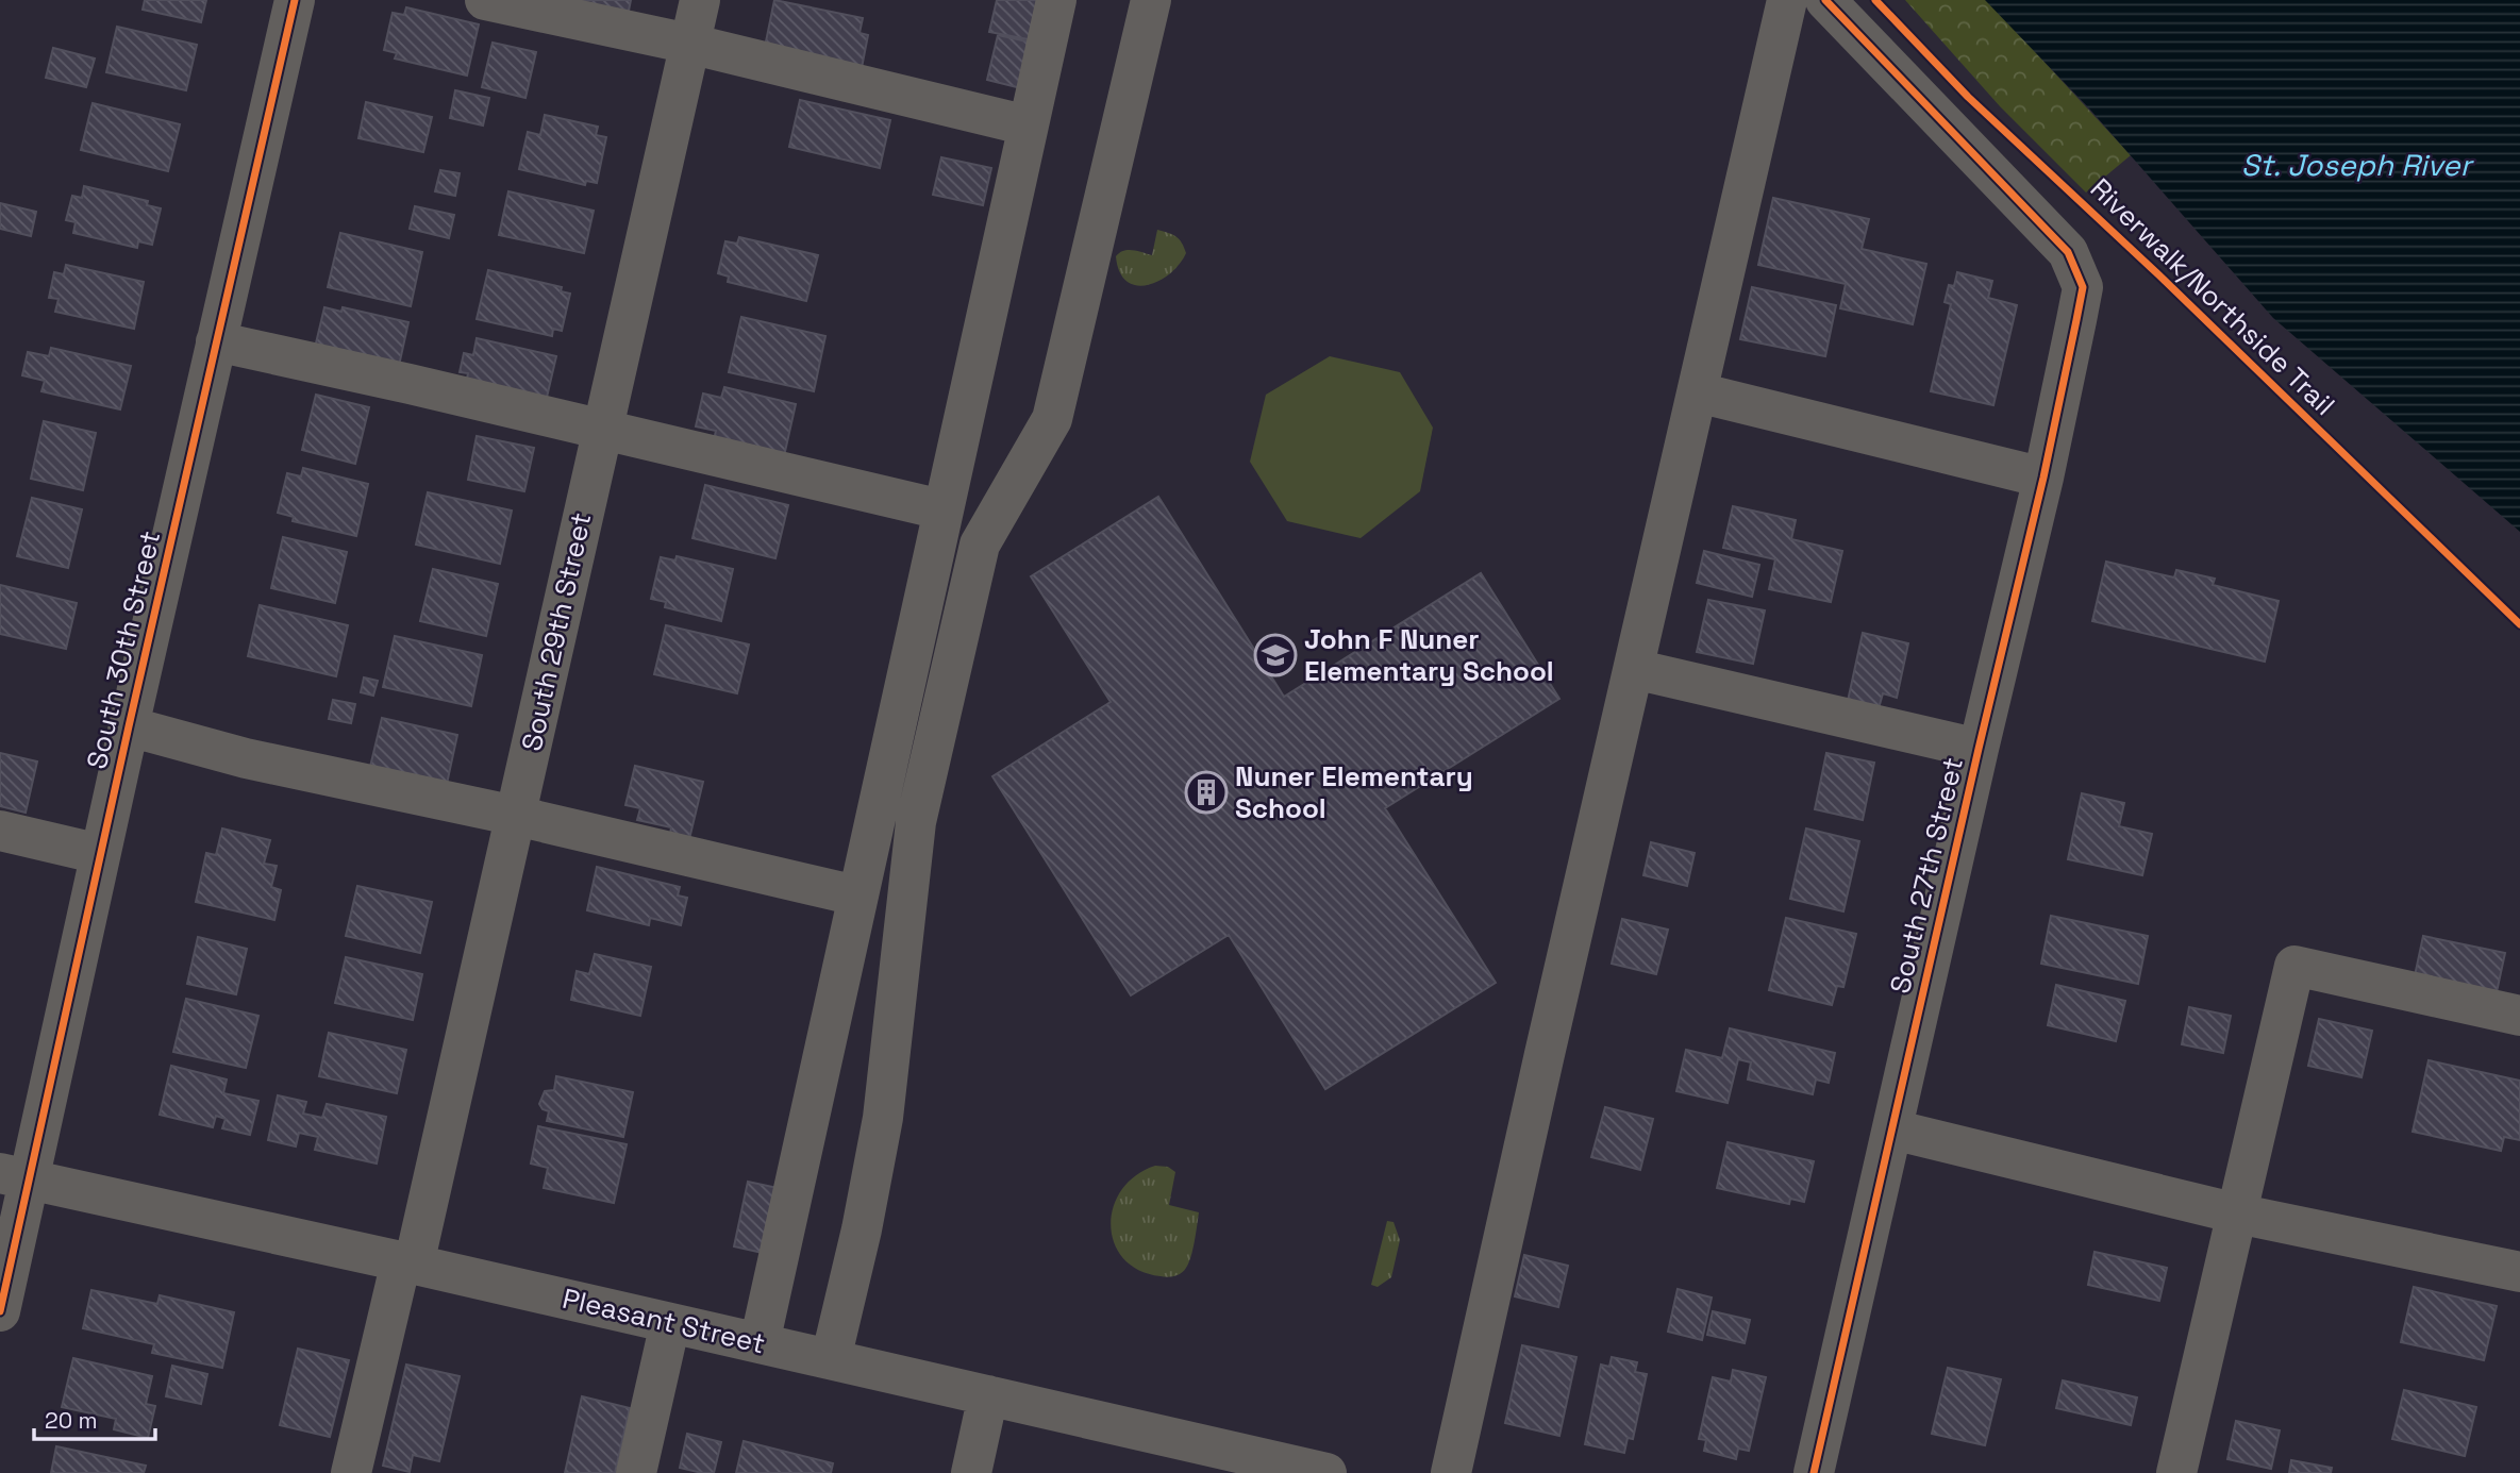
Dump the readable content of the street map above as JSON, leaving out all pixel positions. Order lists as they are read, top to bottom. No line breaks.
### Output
{"streets":{"street":["South 29th Street","South 30th Street","South 27th Street","Pleasant Street"],"cycle path":["Riverwalk/Northside Trail"]},"crossings":[["South 29th Street","Pleasant Street"],["South 30th Street","Pleasant Street"]],"water":["St. Joseph River"],"places":{"school or university":["John F Nuner Elementary School"],"building":["Nuner Elementary School"]},"scale_bar":"20 m"}
